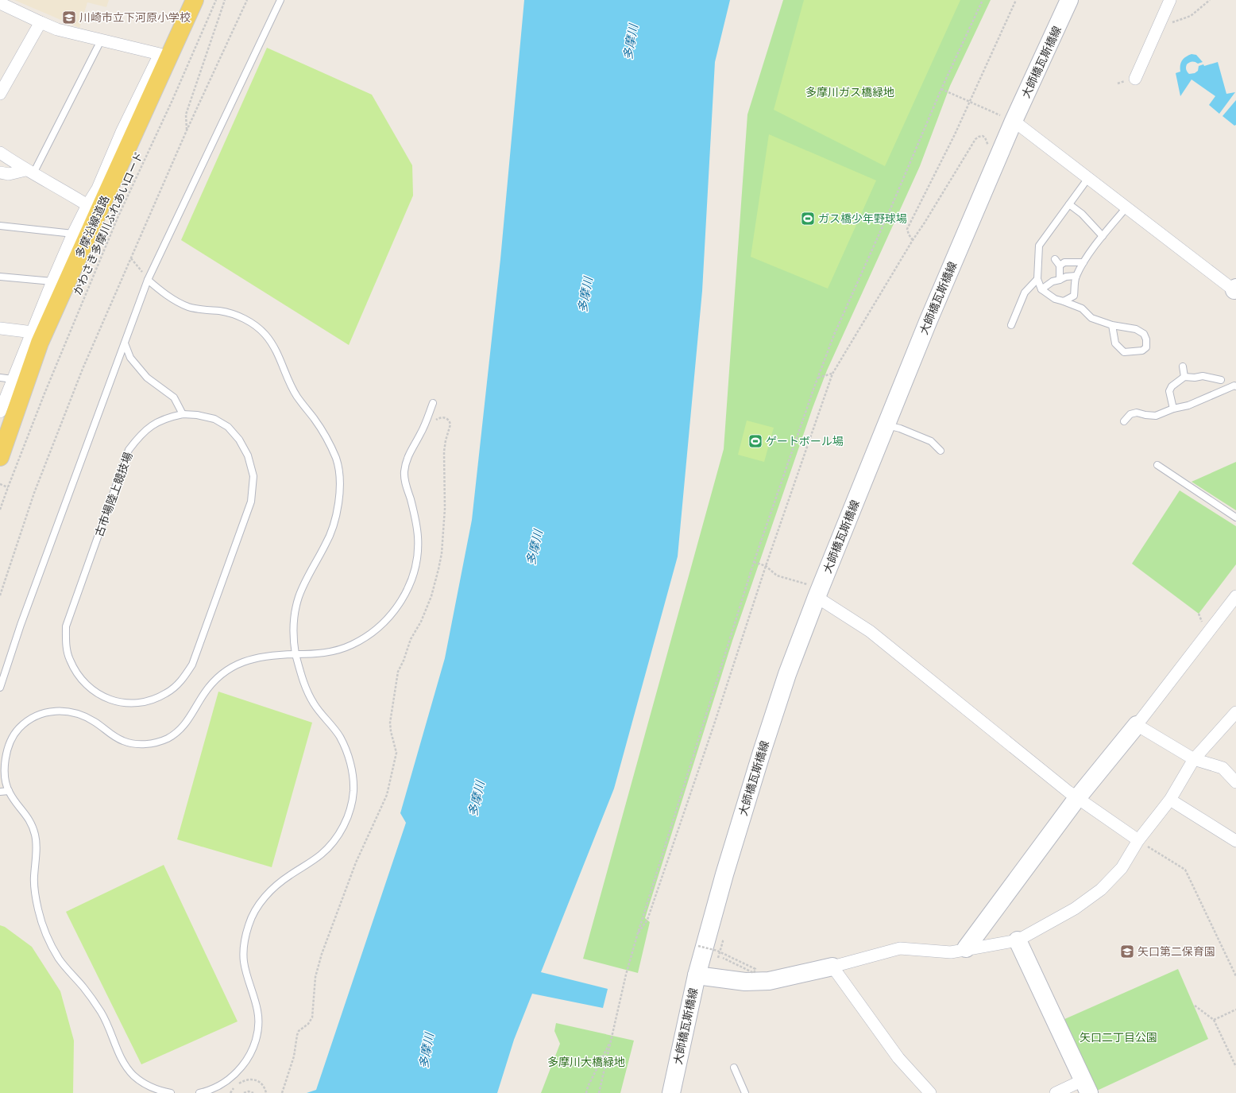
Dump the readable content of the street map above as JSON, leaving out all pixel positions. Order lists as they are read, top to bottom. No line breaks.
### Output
{"streets":{"main road":["多摩沿線道路"],"street":["大師橋瓦斯橋線"],"lane":["古市場陸上競技場"],"path":["かわさき多摩川ふれあいロード"]},"water":["多摩川"],"parks":["多摩川ガス橋緑地","矢口二丁目公園","多摩川大橋緑地"],"places":{"school or university":["川崎市立下河原小学校","矢口第二保育園"],"sports":["ガス橋少年野球場","ゲートボール場"]}}
